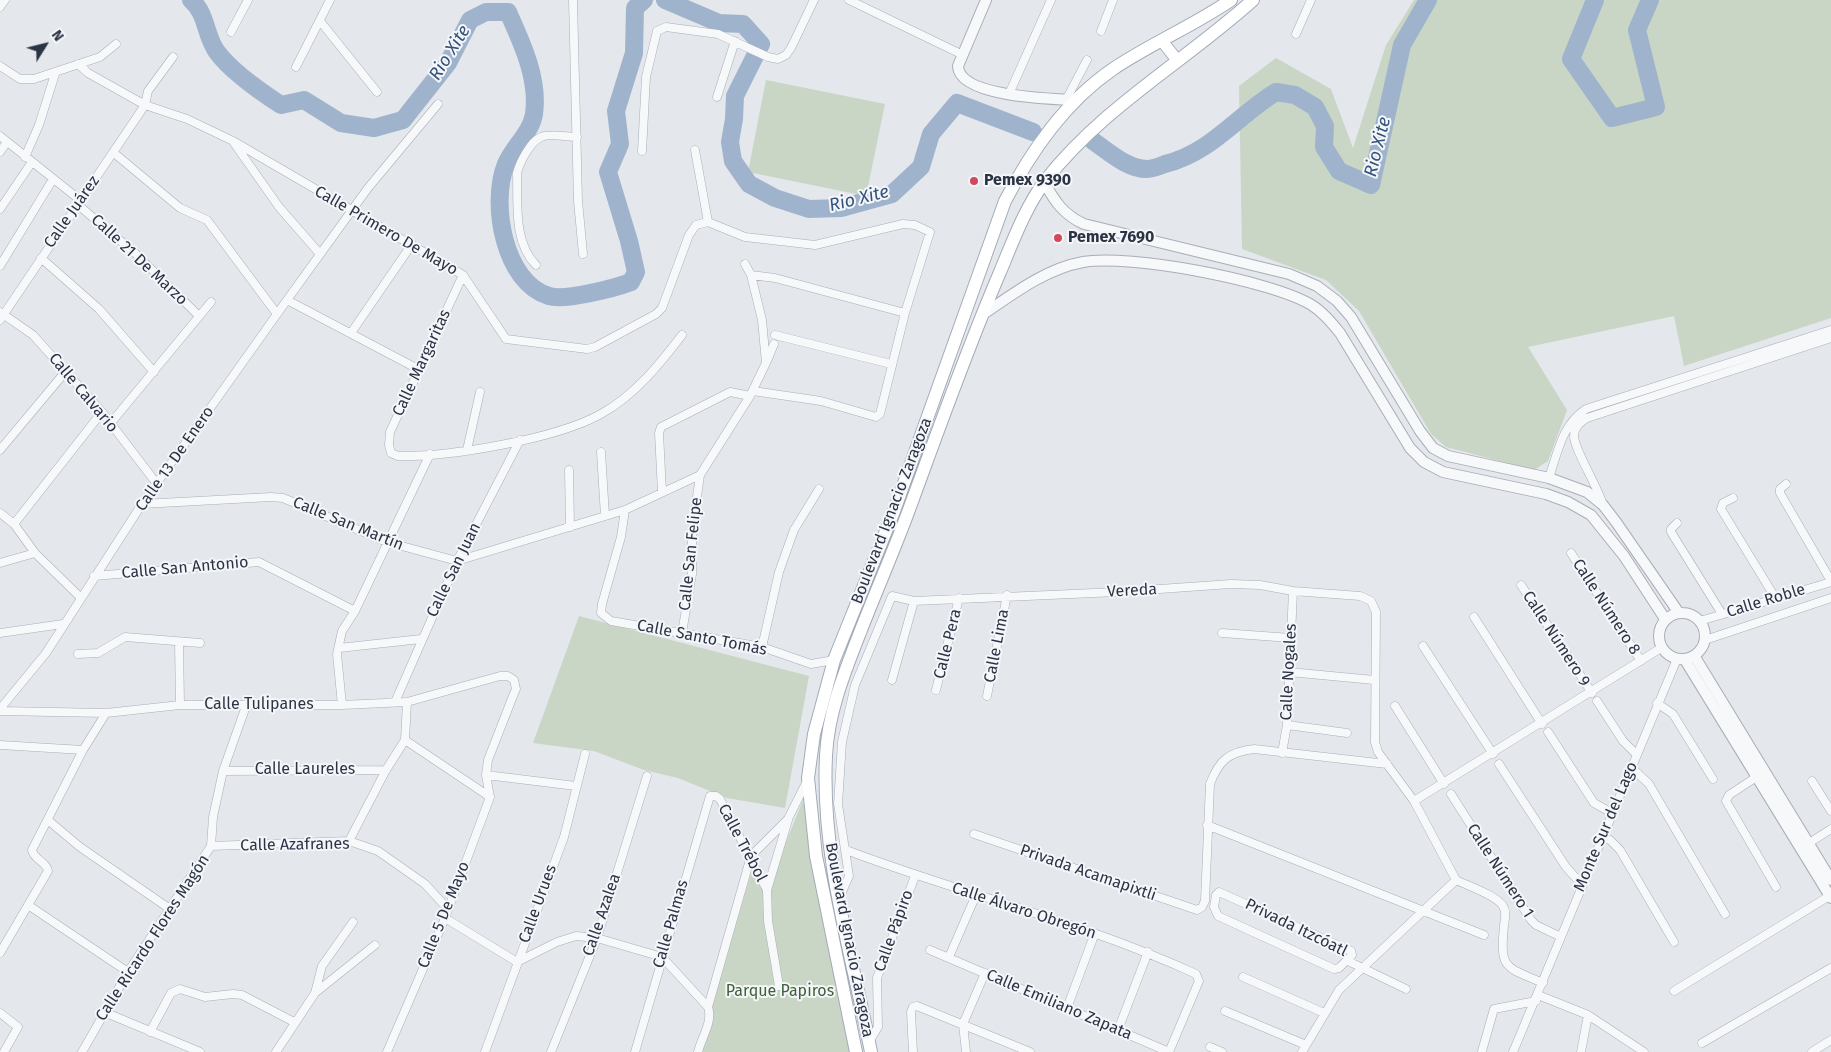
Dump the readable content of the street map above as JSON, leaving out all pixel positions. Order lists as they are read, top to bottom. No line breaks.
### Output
{"streets":{"main road":["Boulevard Ignacio Zaragoza"],"street":["Calle Juárez","Calle Primero De Mayo","Calle 21 De Marzo","Calle Margaritas","Calle Calvario","Calle 13 De Enero","Calle San Martín","Calle San Felipe","Calle San Antonio","Calle San Juan","Vereda","Calle Roble","Calle Número 8","Calle Santo Tomás","Calle Número 9","Calle Pera","Calle Lima","Calle Nogales","Calle Tulipanes","Calle Laureles","Monte Sur del Lago","Calle Trébol","Calle Azafranes","Calle Número 1","Privada Acamapixtli","Calle Urues","Calle Álvaro Obregón","Calle 5 De Mayo","Calle Azalea","Calle Palmas","Privada Itzcóatl","Calle Pápiro","Calle Ricardo Flores Magón","Calle Emiliano Zapata"]},"crossings":[["Calle Juárez","Calle Primero De Mayo"],["Calle Juárez","Calle 21 De Marzo"],["Calle Juárez","Calle Calvario"],["Calle Primero De Mayo","Calle Margaritas"],["Calle Primero De Mayo","Calle 13 De Enero"],["Calle Calvario","Calle 13 De Enero"],["Calle 13 De Enero","Calle San Martín"],["Calle 13 De Enero","Calle San Antonio"],["Calle 13 De Enero","Calle Tulipanes"],["Boulevard Ignacio Zaragoza","Calle Santo Tomás"],["Boulevard Ignacio Zaragoza","Calle Pápiro"],["Calle San Martín","Calle San Juan"],["Calle San Felipe","Calle Santo Tomás"],["Calle San Juan","Calle Tulipanes"],["Vereda","Calle Pera"],["Vereda","Calle Lima"],["Vereda","Calle Nogales"],["Vereda","Calle Álvaro Obregón"],["Calle Roble","Monte Sur del Lago"],["Calle Tulipanes","Calle Ricardo Flores Magón"],["Calle Laureles","Calle Ricardo Flores Magón"],["Monte Sur del Lago","Calle Número 1"],["Calle Trébol","Calle Palmas"],["Calle Azafranes","Calle 5 De Mayo"],["Calle Azafranes","Calle Ricardo Flores Magón"],["Calle Álvaro Obregón","Calle Pápiro"],["Calle Álvaro Obregón","Calle Emiliano Zapata"]],"water":["Rio Xite"],"parks":["Parque Papiros"],"places":["Pemex 9390","Pemex 7690"],"north":"top right"}
